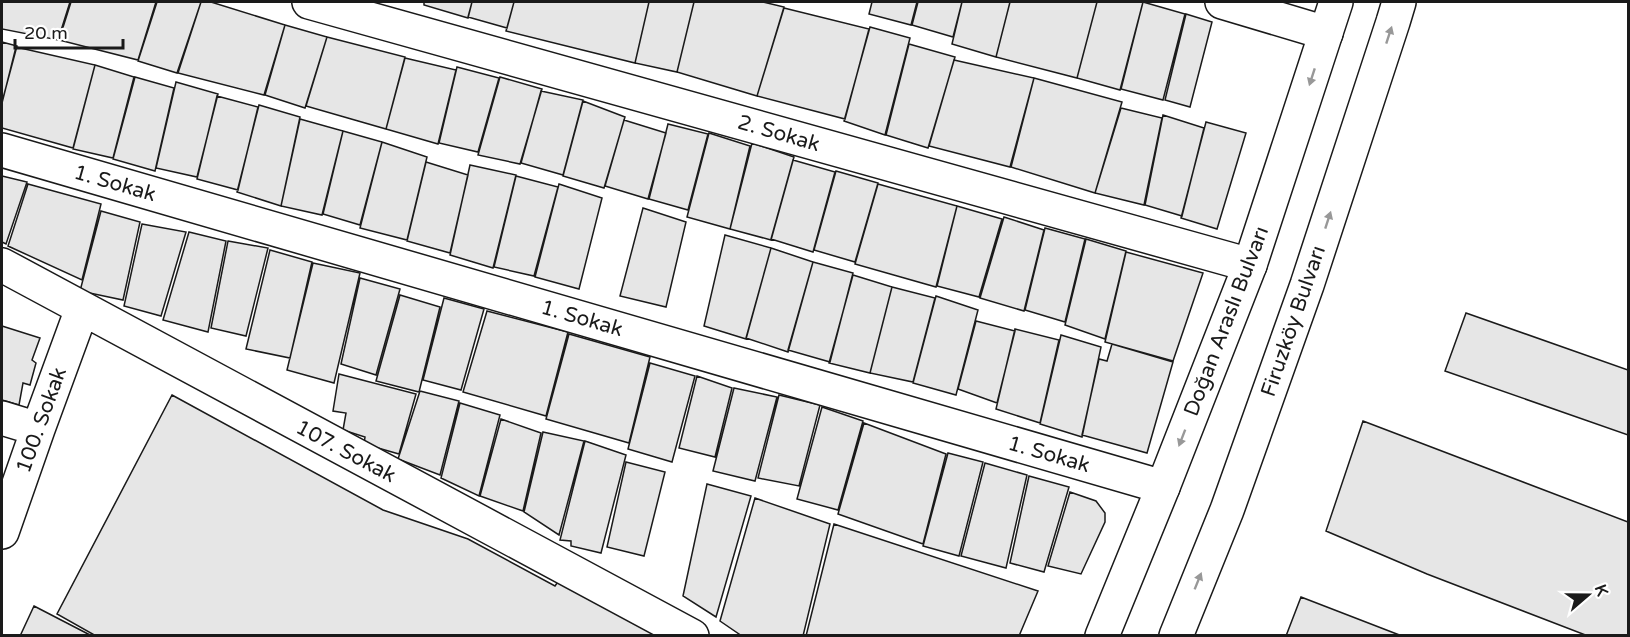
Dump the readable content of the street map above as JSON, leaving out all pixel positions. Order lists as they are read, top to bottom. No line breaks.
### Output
{"streets":{"street":["2. Sokak","1. Sokak","Doğan Araslı Bulvarı","Firuzköy Bulvarı","100. Sokak","107. Sokak"]},"crossings":[["2. Sokak","Doğan Araslı Bulvarı"],["1. Sokak","Doğan Araslı Bulvarı"],["100. Sokak","107. Sokak"]],"one_way":["Doğan Araslı Bulvarı","Firuzköy Bulvarı"],"scale_bar":"20 m","north":"right"}
